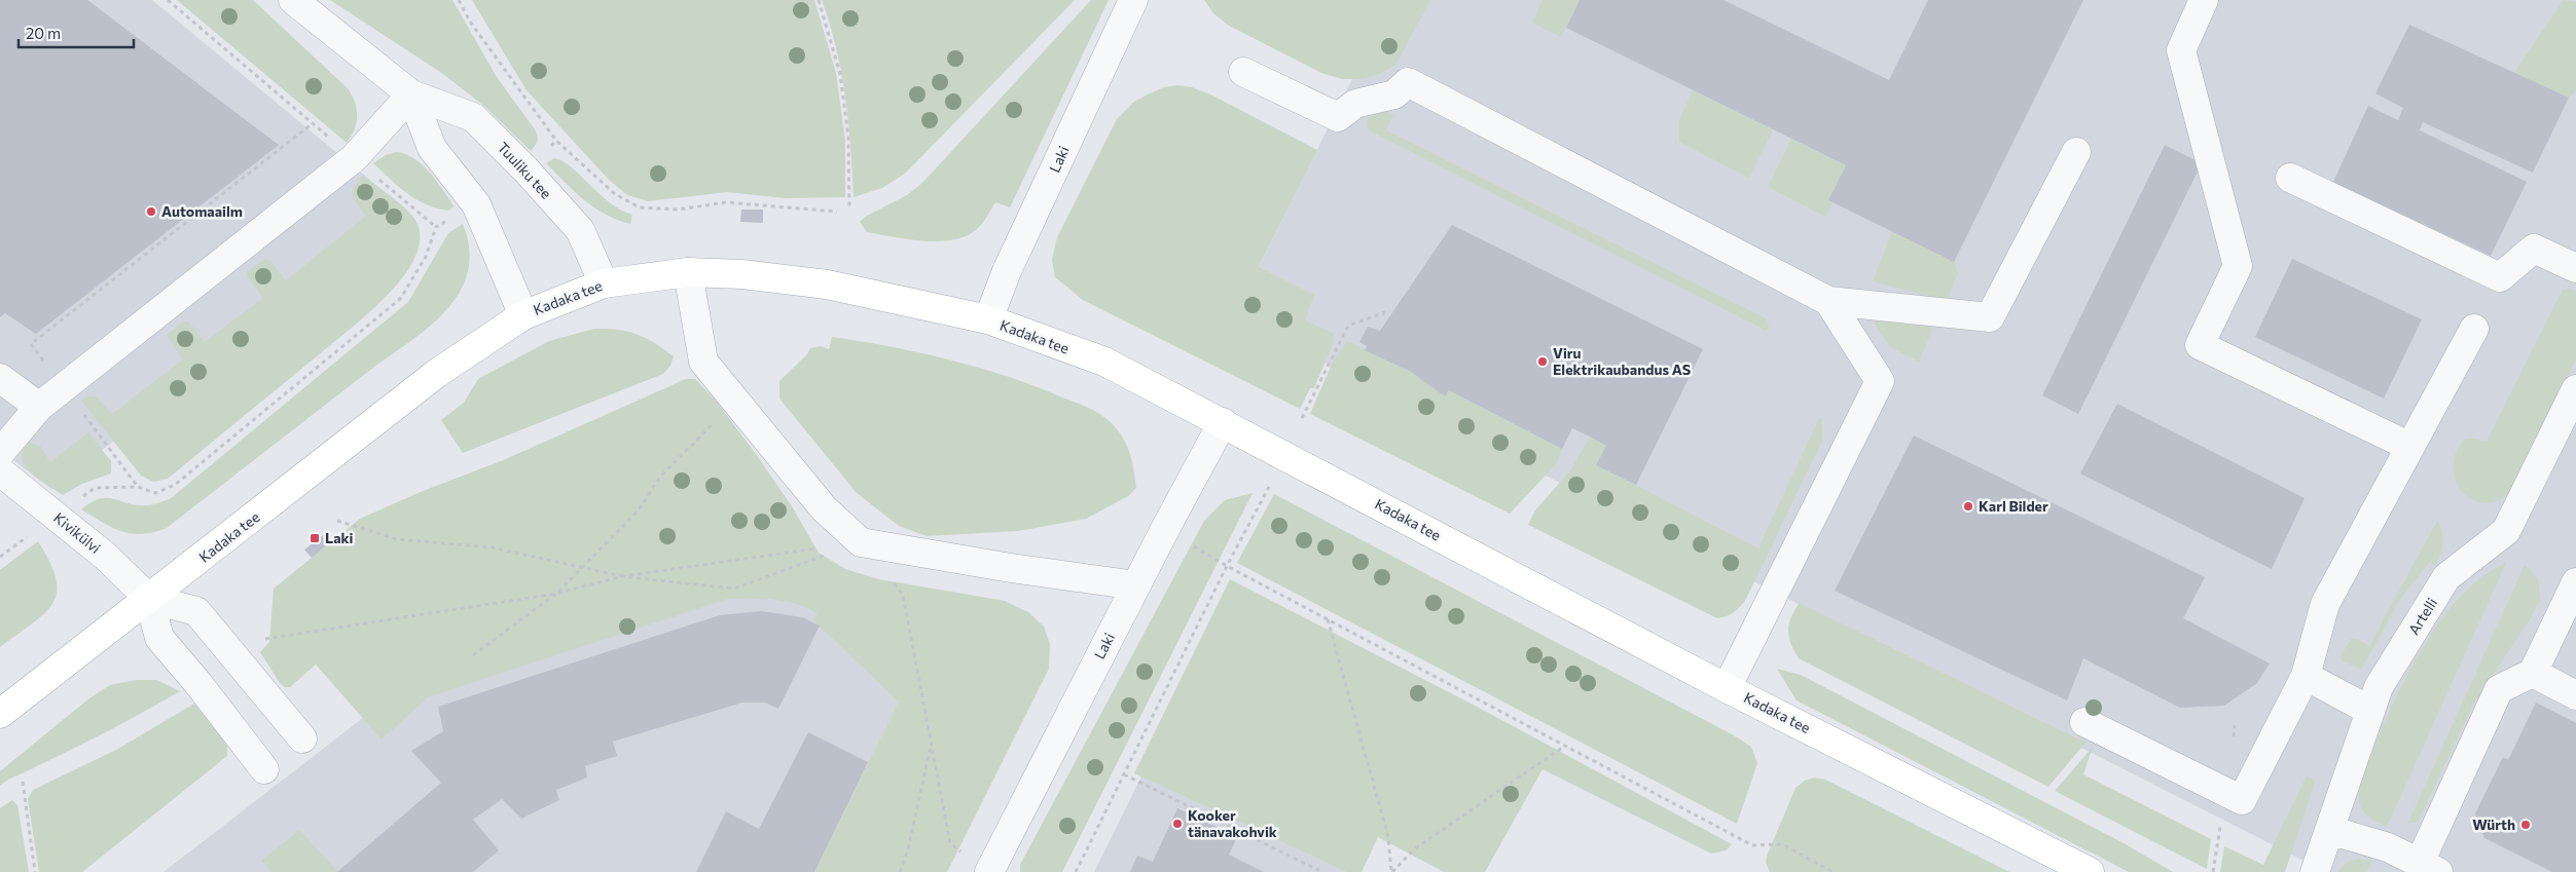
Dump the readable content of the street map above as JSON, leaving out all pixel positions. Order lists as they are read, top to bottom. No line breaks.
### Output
{"streets":{"main road":["Kadaka tee"],"street":["Laki","Tuuliku tee","Kivikülvi","Artelli"]},"crossings":[["Laki","Kadaka tee"],["Tuuliku tee","Kadaka tee"],["Kadaka tee","Kivikülvi"]],"places":{"other":["Automaailm","Viru Elektrikaubandus AS","Karl Bilder","Kooker tänavakohvik","Würth"],"transit":["Laki"]},"scale_bar":"20 m"}
